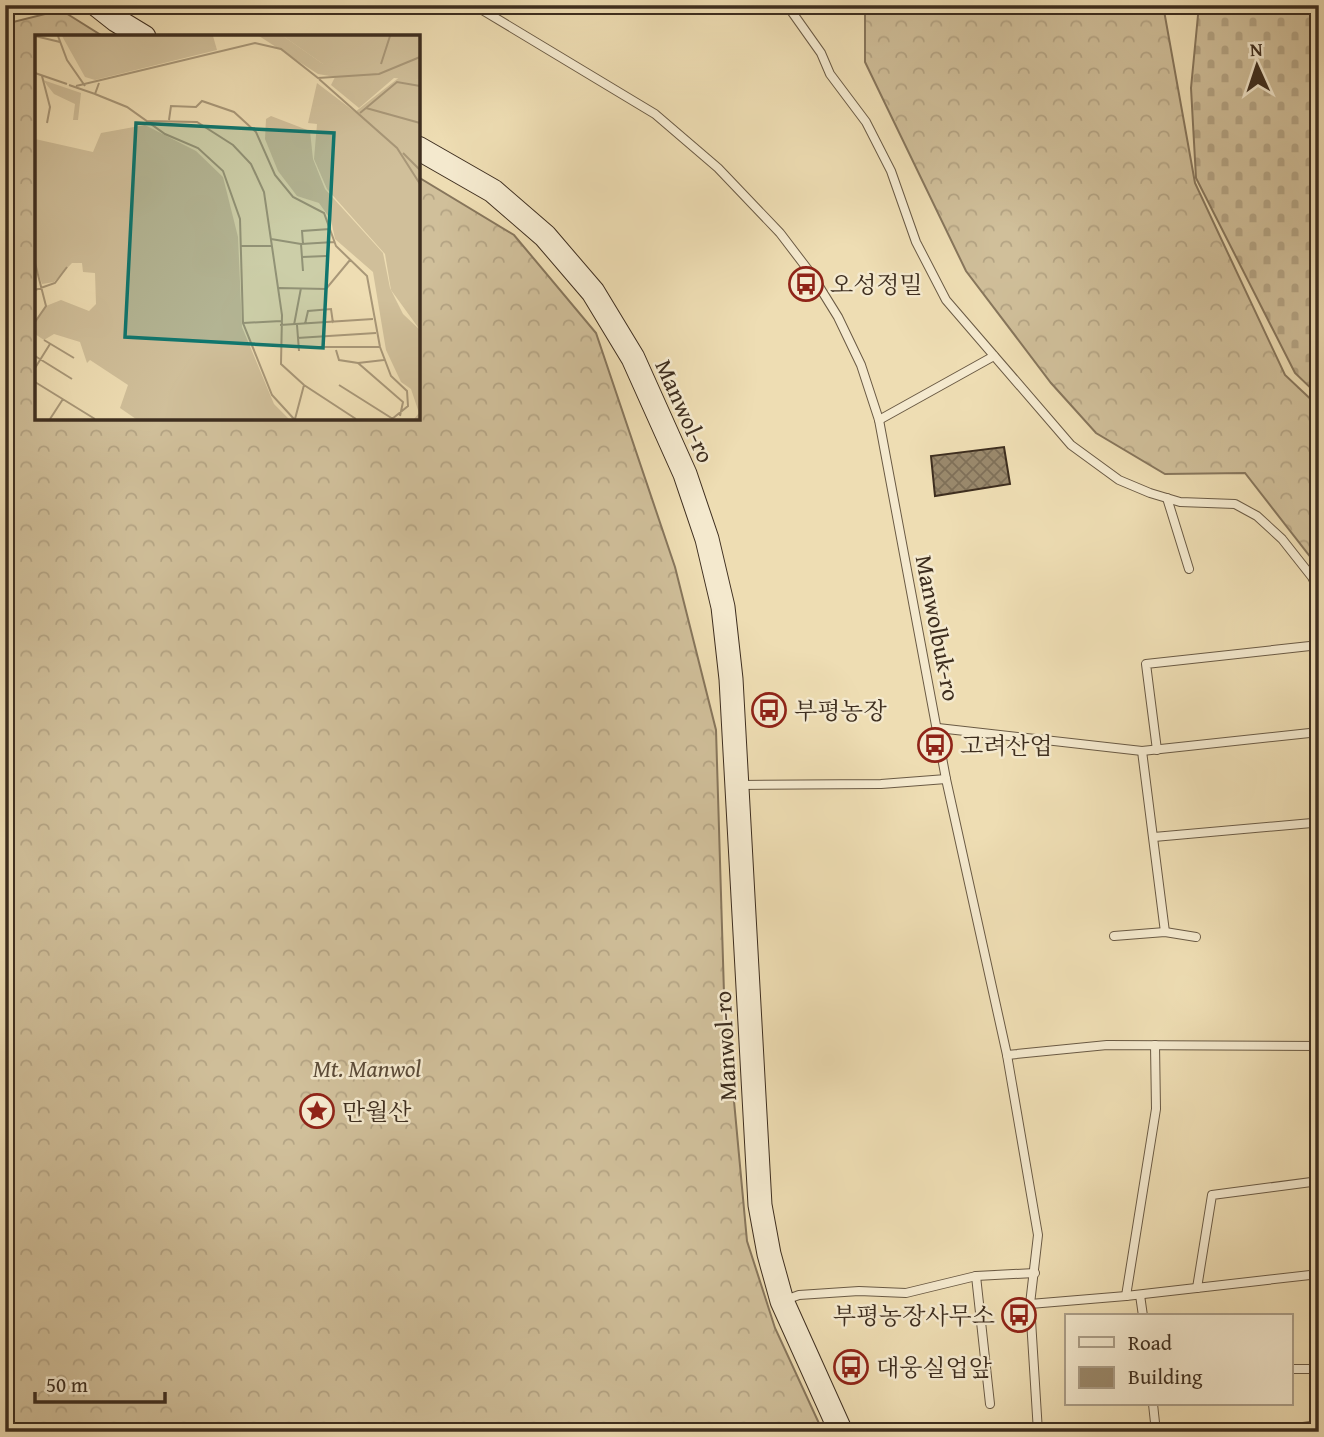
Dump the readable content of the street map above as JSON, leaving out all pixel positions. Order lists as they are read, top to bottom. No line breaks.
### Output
{"streets":{"street":["Manwol-ro"],"lane":["Manwolbuk-ro"]},"parks":["Mt. Manwol"],"places":{"bus stop":["오성정밀","부평농장","고려산업","부평농장사무소","대웅실업앞"],"place":["만월산"]},"legend":["Road","Building"],"scale_bar":"50 m","north":"top"}
